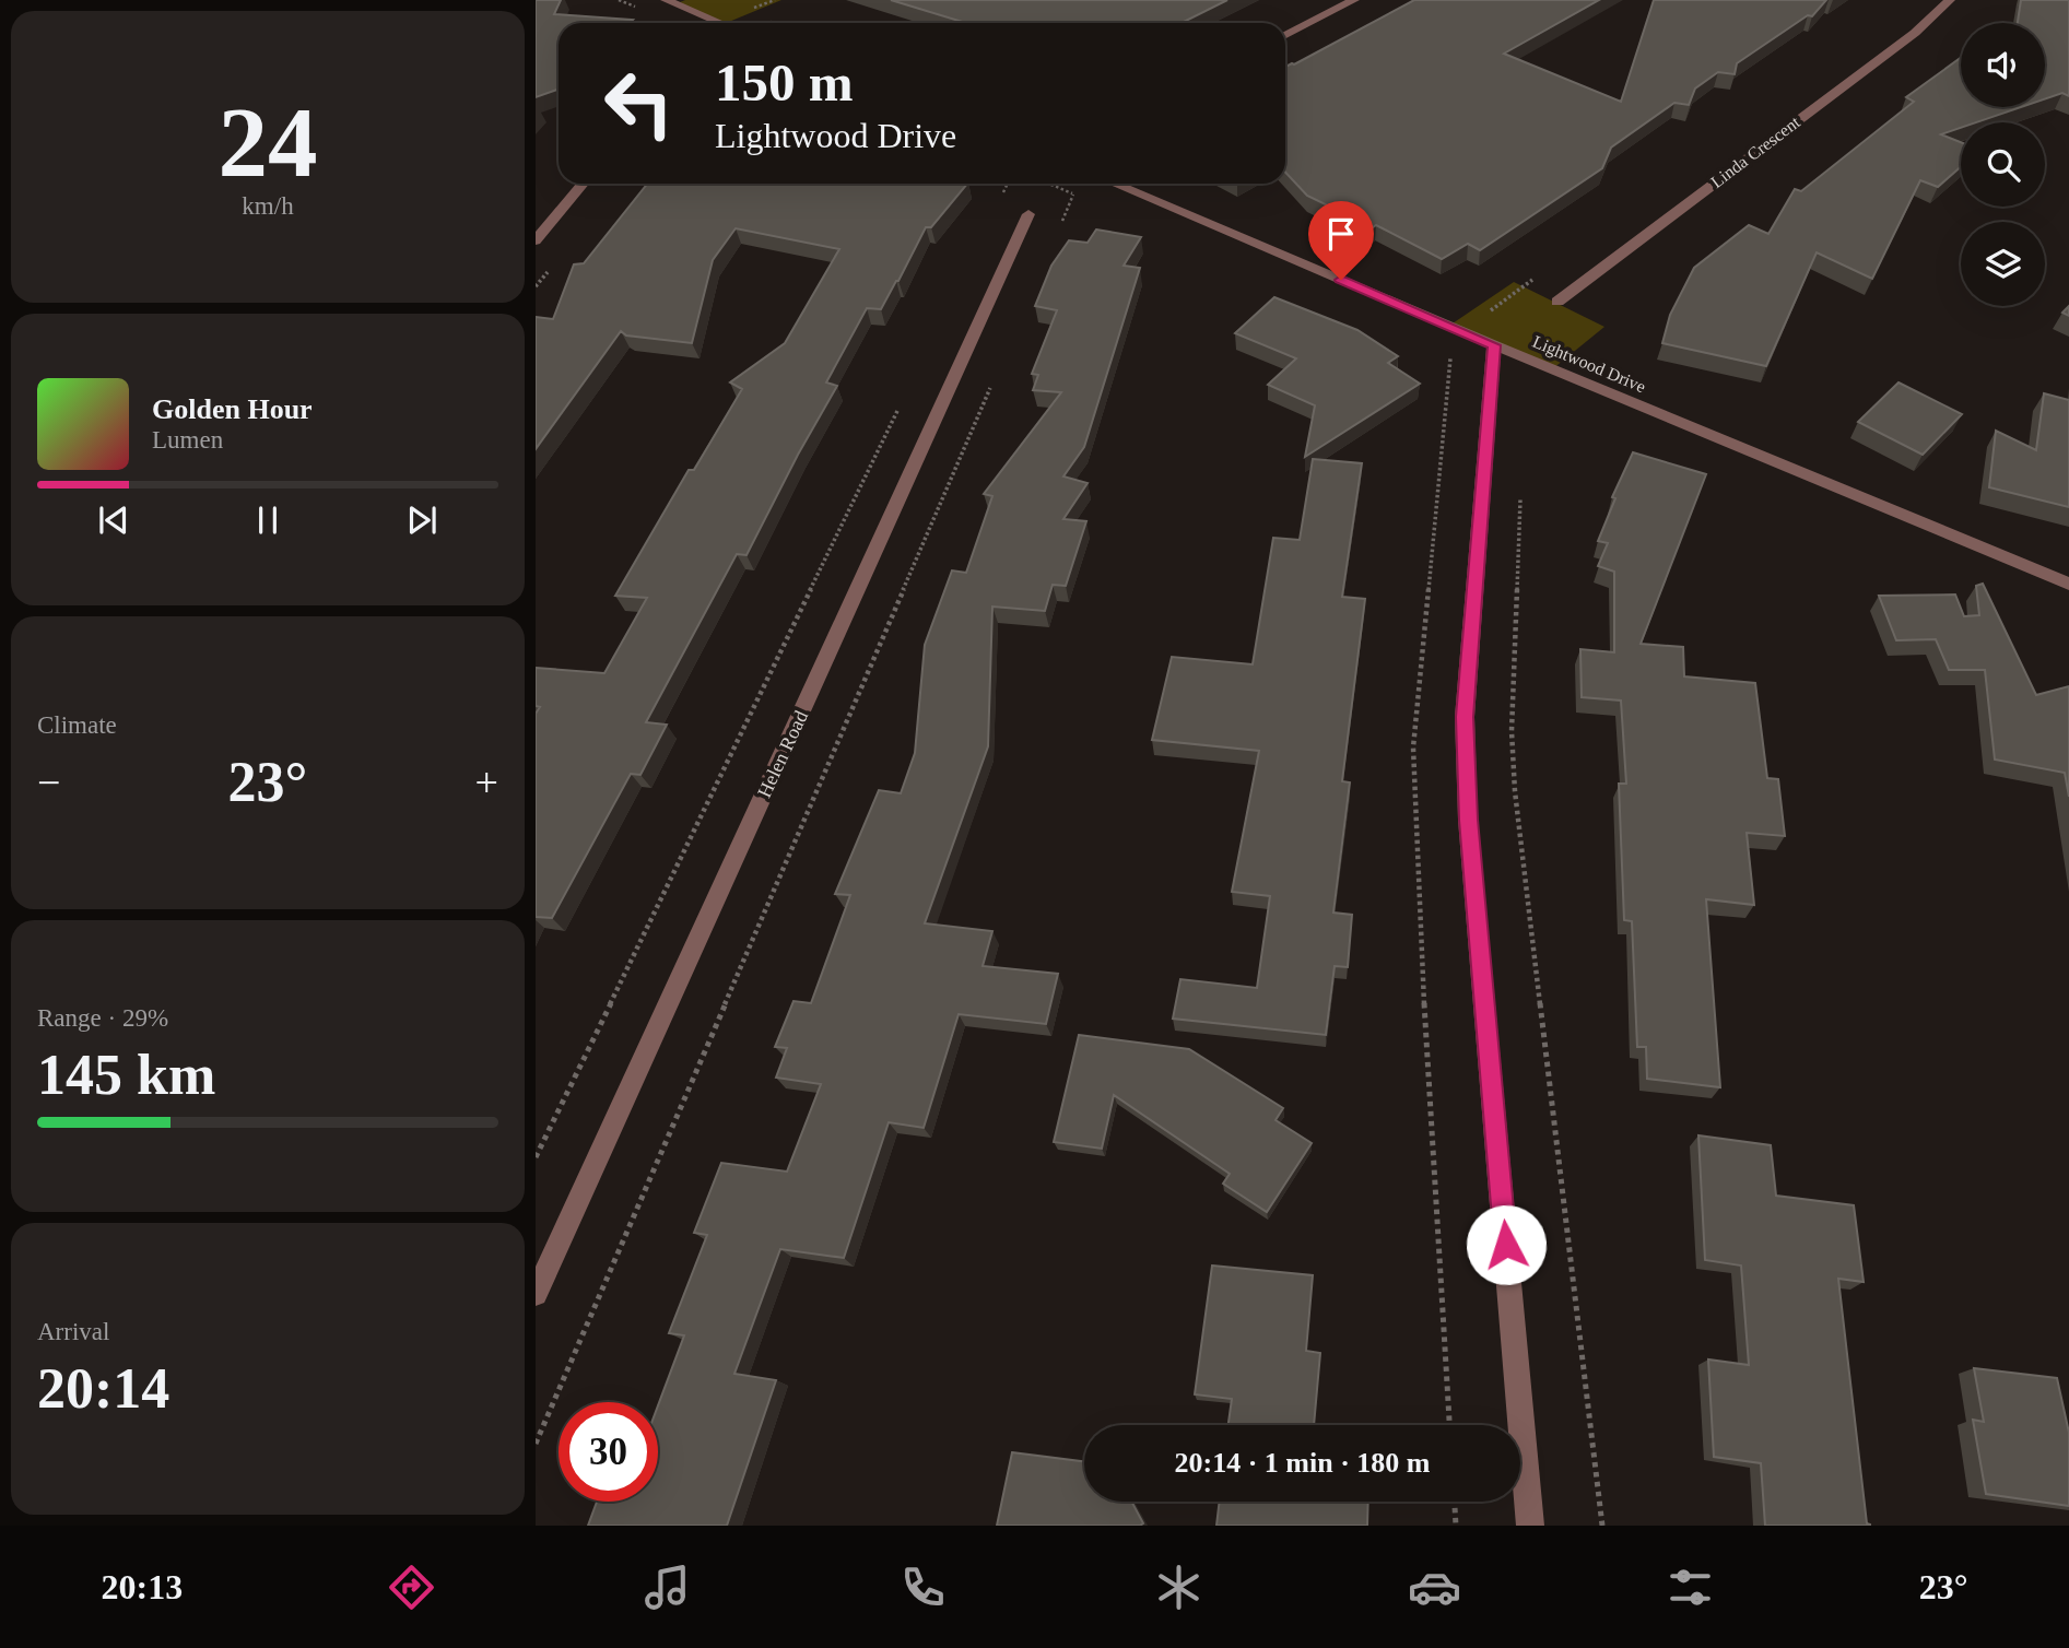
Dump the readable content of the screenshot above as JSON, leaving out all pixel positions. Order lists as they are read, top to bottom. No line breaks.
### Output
{"streets":{"street":["Linda Crescent","Lightwood Drive","Helen Road"]},"page":{"tile":[["24","km/h"],"Climate",["Range · 29%","145 km"],["Arrival","20:14"]],"turn":["150 m","Lightwood Drive"],"song":["Golden Hour","Lumen"],"heat":["−","23°","+"],"limit":"30","trip":"20:14 · 1 min · 180 m","tabs":["20:13","23°"]}}
